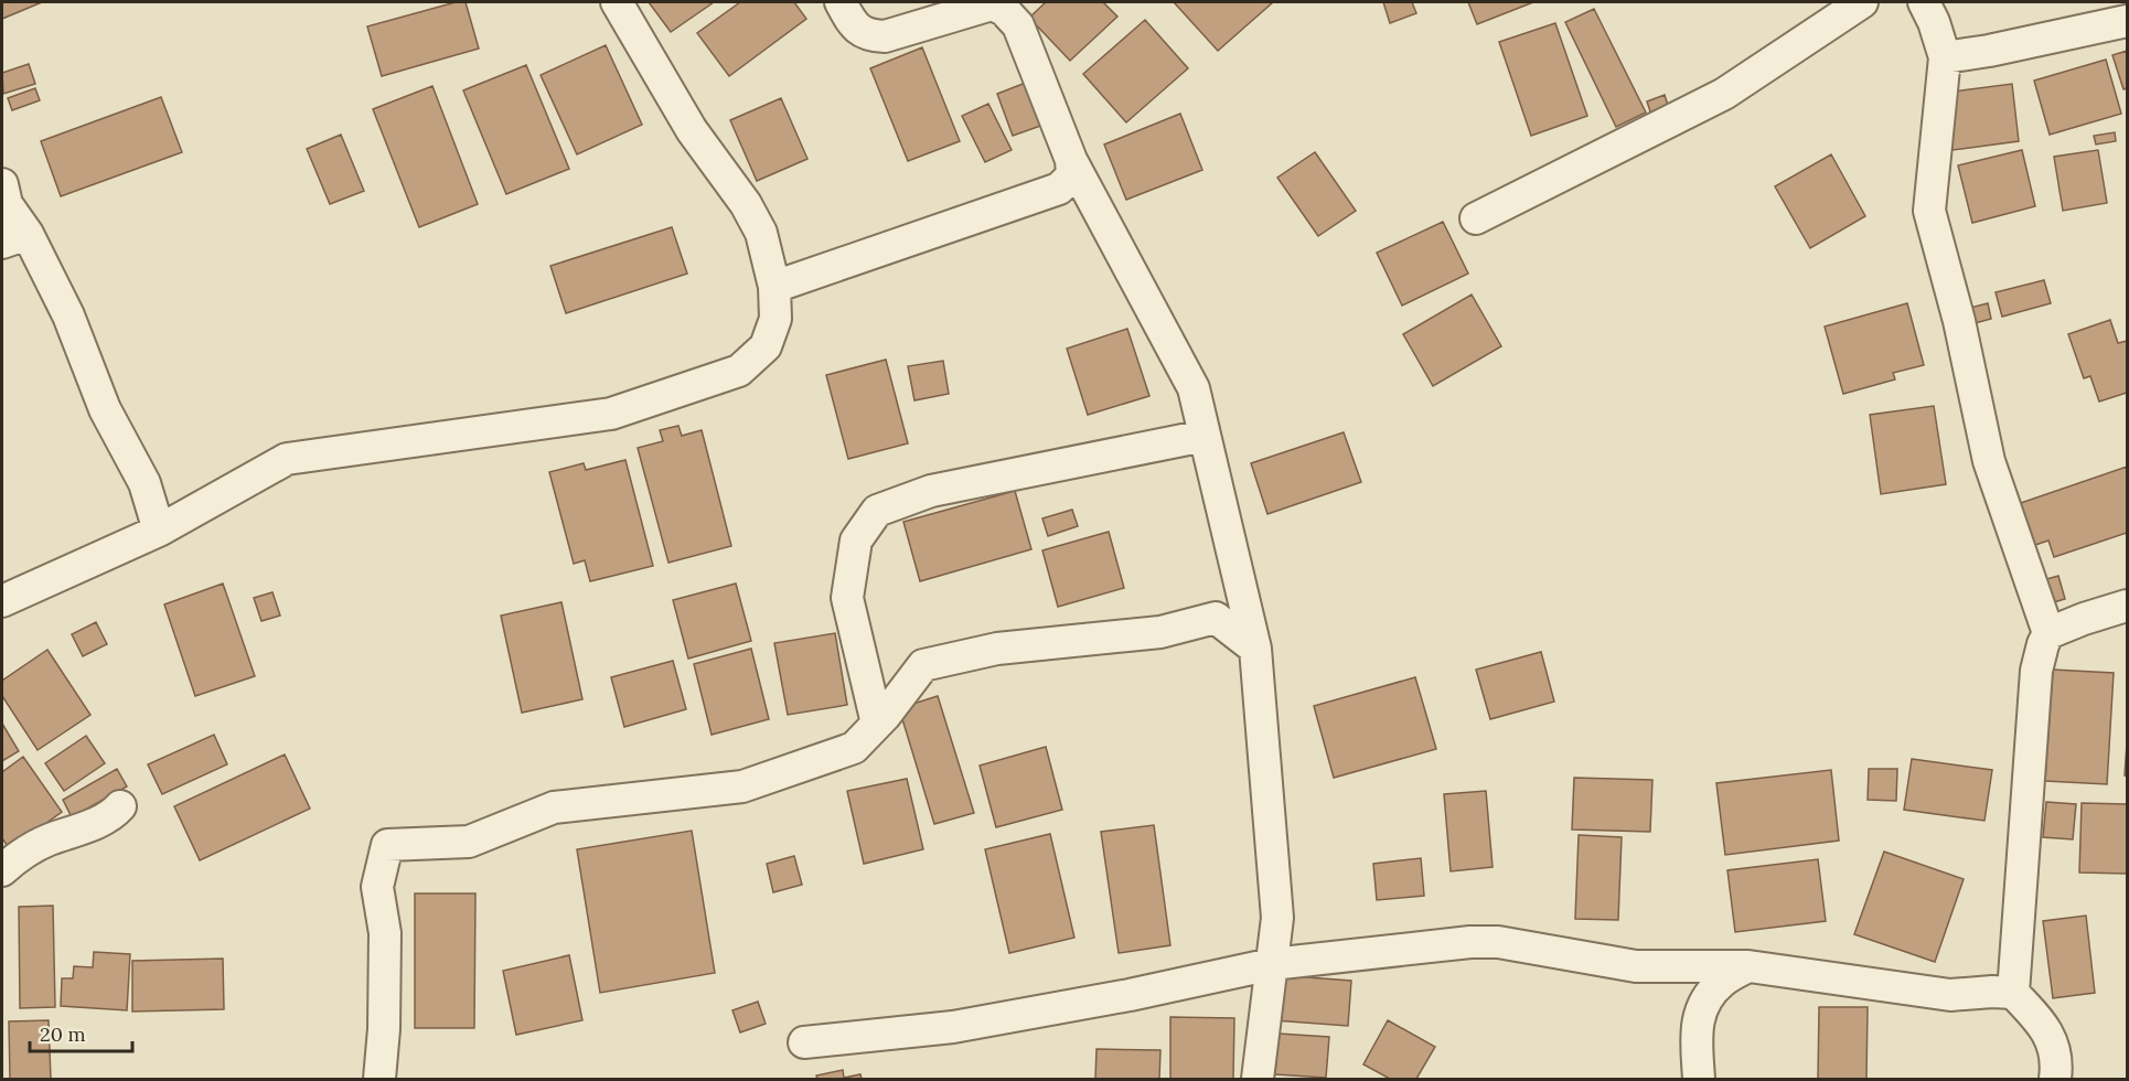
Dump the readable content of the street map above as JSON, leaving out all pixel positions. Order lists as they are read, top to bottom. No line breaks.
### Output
{"scale_bar":"20 m"}
